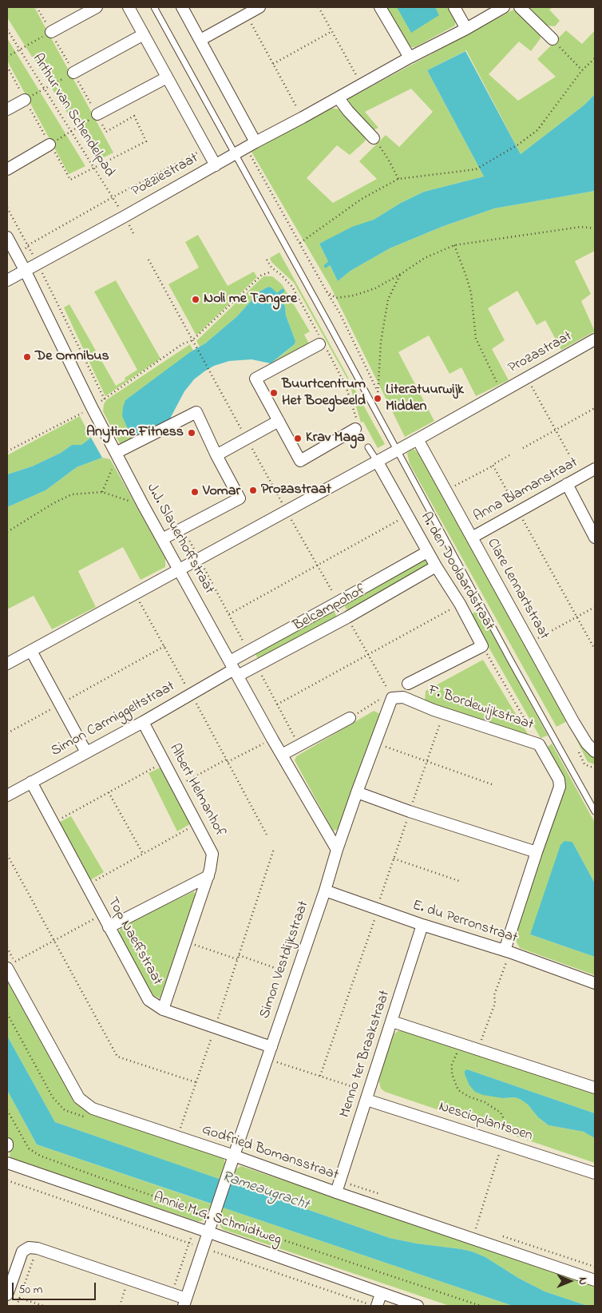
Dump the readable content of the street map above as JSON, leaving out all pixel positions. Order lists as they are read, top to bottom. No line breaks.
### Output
{"streets":{"street":["Poëziestraat","Prozastraat","Anna Blamanstraat","J.J. Slauerhoffstraat","A. den Doolaardstraat","Clare Lennartstraat","Belcampohof","F. Bordewijkstraat","Simon Carmiggeltstraat","Albert Helmanhof","E. du Perronstraat","Top Naeffstraat","Simon Vestdijkstraat","Menno ter Braakstraat","Nescioplantsoen","Godfried Bomansstraat","Annie M.G. Schmidtweg"],"path":["Arthur van Schendelpad"]},"crossings":[["Arthur van Schendelpad","Poëziestraat"],["Poëziestraat","J.J. Slauerhoffstraat"],["Prozastraat","A. den Doolaardstraat"],["Prozastraat","Clare Lennartstraat"],["Anna Blamanstraat","Clare Lennartstraat"],["J.J. Slauerhoffstraat","Belcampohof"],["J.J. Slauerhoffstraat","Simon Carmiggeltstraat"],["J.J. Slauerhoffstraat","Simon Vestdijkstraat"],["A. den Doolaardstraat","Belcampohof"],["Belcampohof","Simon Carmiggeltstraat"],["F. Bordewijkstraat","E. du Perronstraat"],["F. Bordewijkstraat","Simon Vestdijkstraat"],["Simon Carmiggeltstraat","Albert Helmanhof"],["Simon Carmiggeltstraat","Top Naeffstraat"],["Albert Helmanhof","Top Naeffstraat"],["E. du Perronstraat","Simon Vestdijkstraat"],["E. du Perronstraat","Menno ter Braakstraat"],["Top Naeffstraat","Simon Vestdijkstraat"],["Simon Vestdijkstraat","Godfried Bomansstraat"],["Simon Vestdijkstraat","Annie M.G. Schmidtweg"],["Menno ter Braakstraat","Nescioplantsoen"],["Menno ter Braakstraat","Godfried Bomansstraat"]],"water":["Rameaugracht"],"places":["Noli me Tangere","De Omnibus","Buurtcentrum Het Boegbeeld","Literatuurwijk Midden","Anytime Fitness","Krav Maga","Prozastraat","Vomar"],"scale_bar":"50 m","north":"right"}
